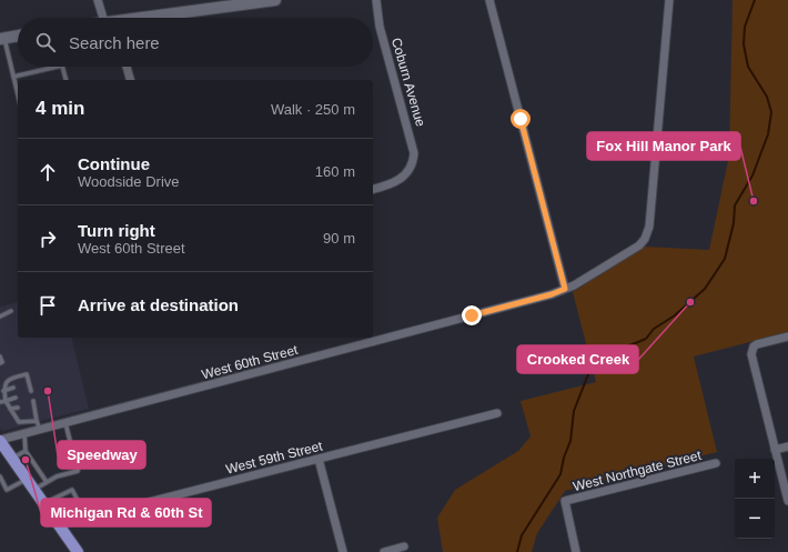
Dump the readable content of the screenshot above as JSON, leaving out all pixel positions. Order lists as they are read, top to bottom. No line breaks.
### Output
{"streets":{"street":["Coburn Avenue","West 60th Street","West 59th Street","West Northgate Street"]},"places":["Fox Hill Manor Park","Crooked Creek","Speedway","Michigan Rd & 60th St"],"page":{"search":"Search here","heading":["4 min","Walk · 250 m"],"list":[["Continue","Woodside Drive","160 m"],["Turn right","West 60th Street","90 m"],"Arrive at destination"],"map_buttons":["+","−"]}}
